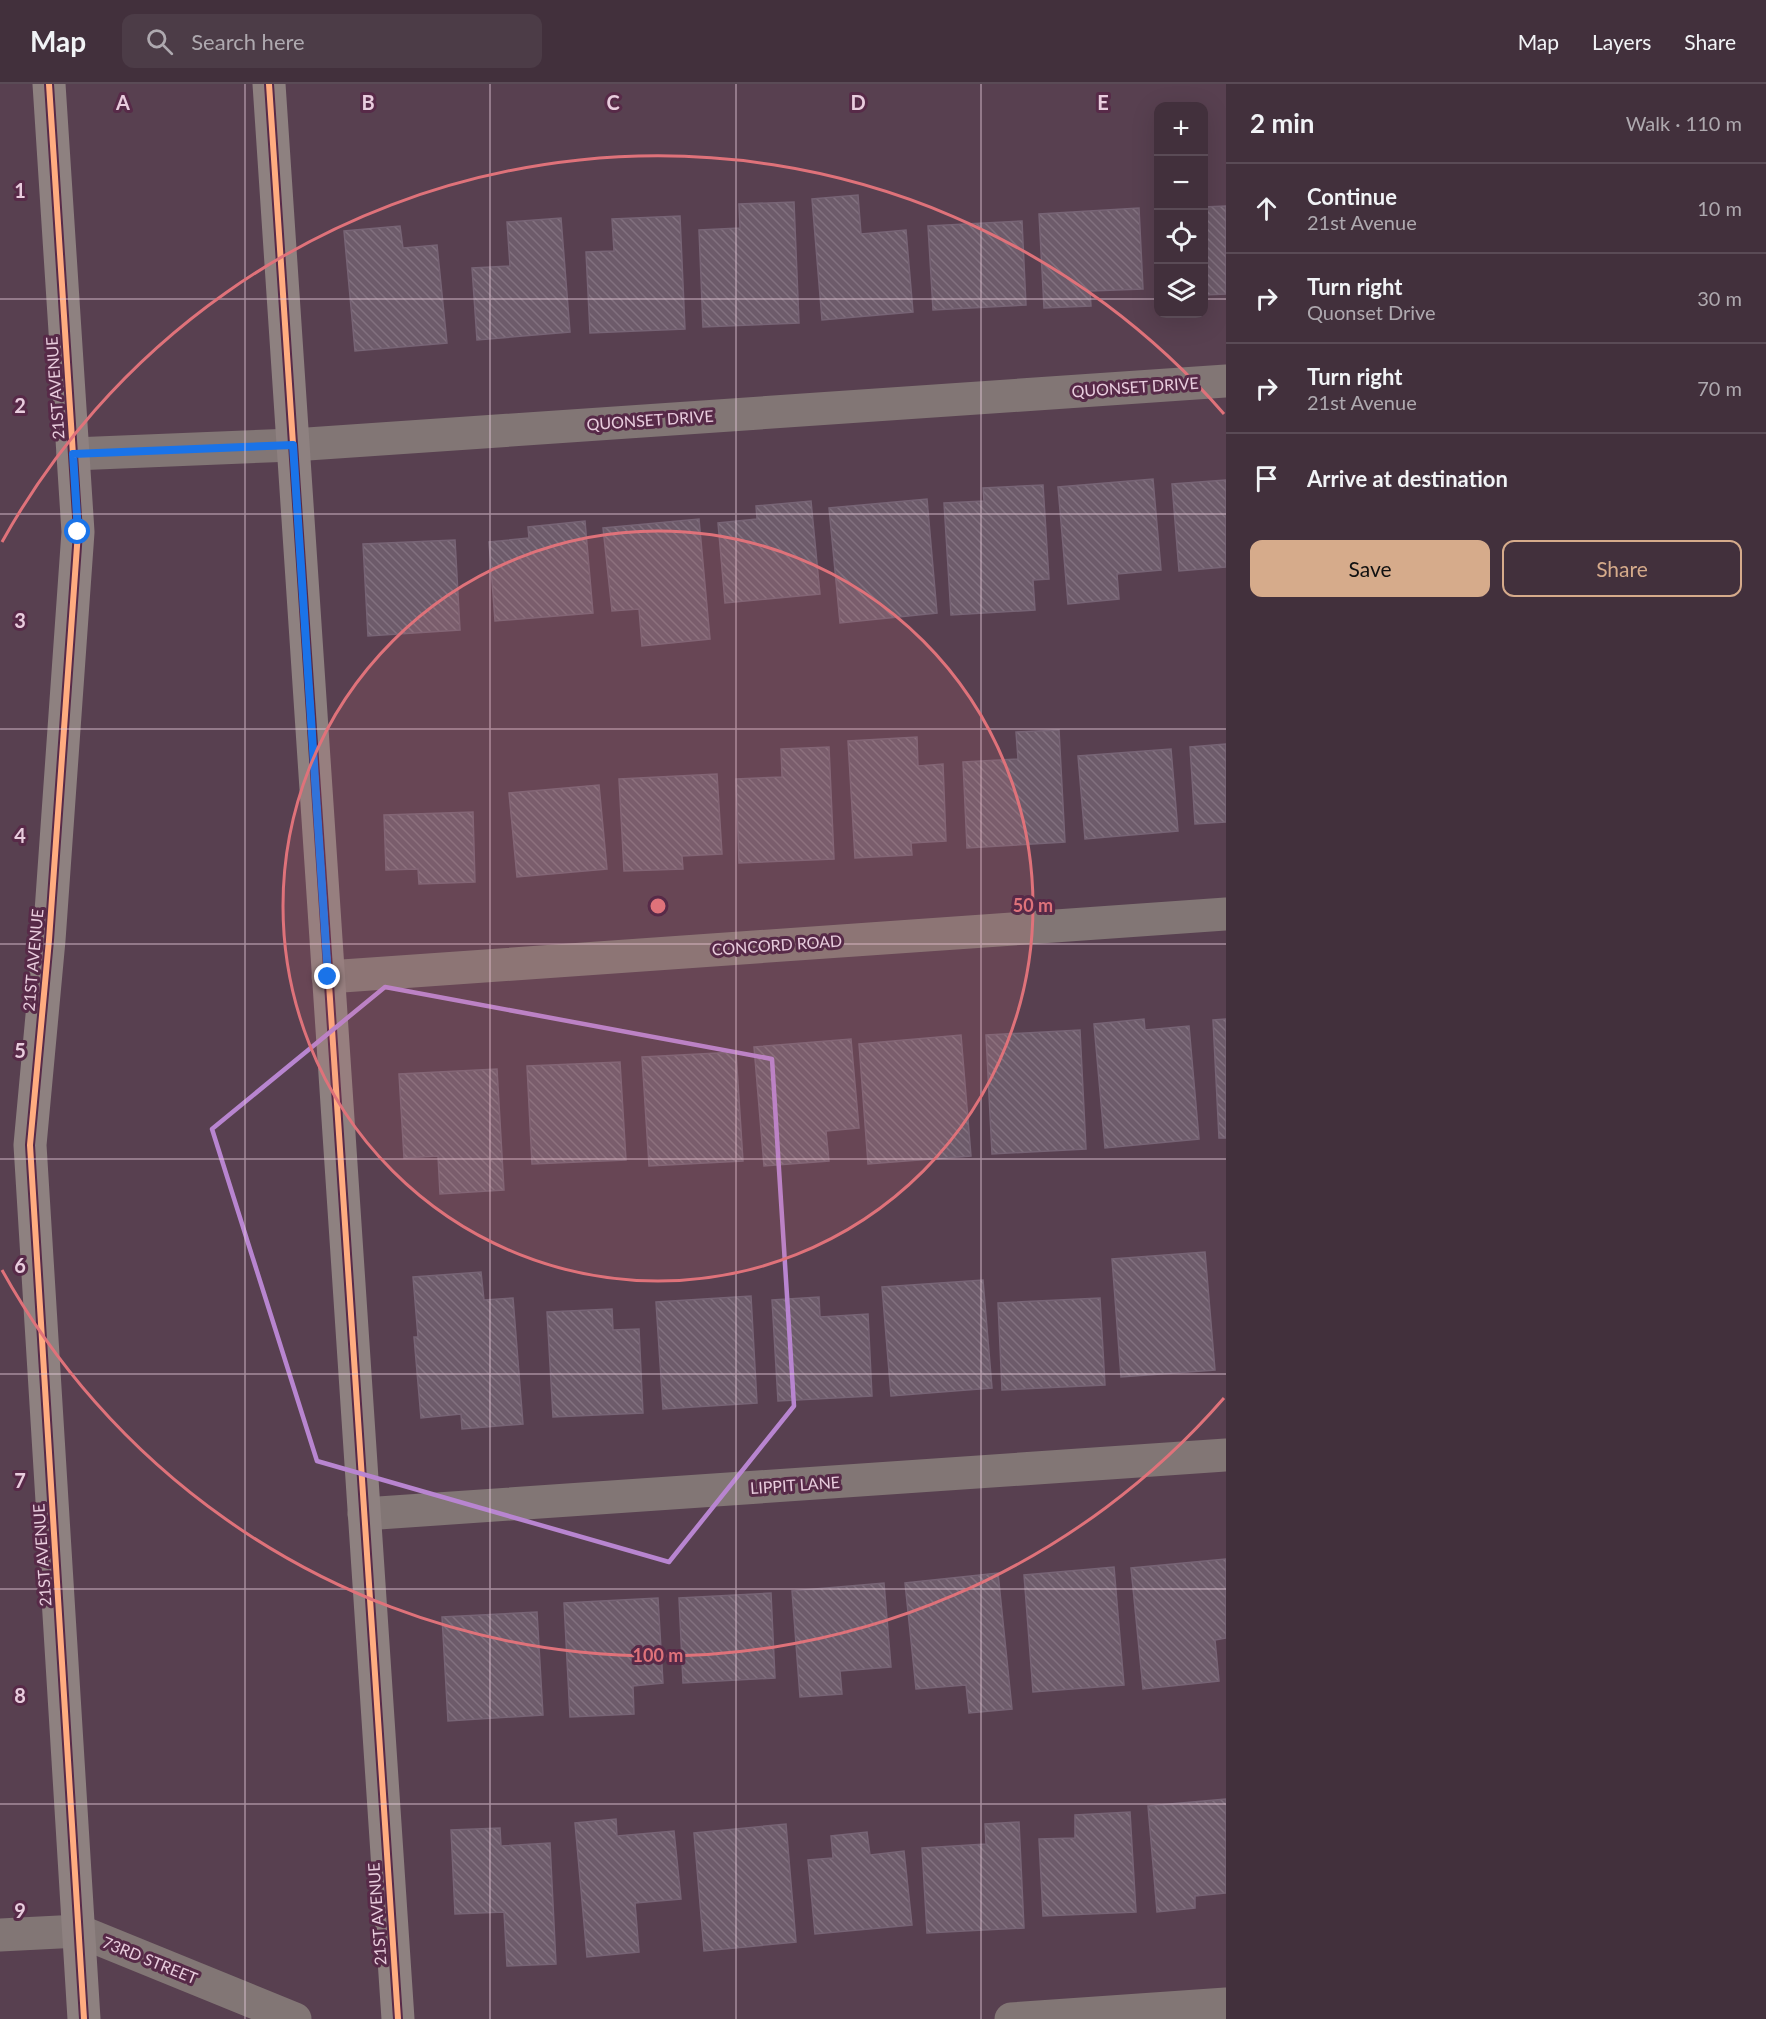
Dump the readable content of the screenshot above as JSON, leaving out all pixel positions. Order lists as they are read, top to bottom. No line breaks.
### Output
{"streets":{"street":["QUONSET DRIVE","21ST AVENUE","CONCORD ROAD","LIPPIT LANE","73RD STREET"]},"crossings":[["QUONSET DRIVE","21ST AVENUE"],["21ST AVENUE","CONCORD ROAD"],["21ST AVENUE","LIPPIT LANE"],["21ST AVENUE","73RD STREET"]],"page":{"header":"Map","search":"Search here","nav":["Map","Layers","Share"],"heading":["2 min","Walk · 110 m"],"map_buttons":["+","−"],"list":[["Continue","21st Avenue","10 m"],["Turn right","Quonset Drive","30 m"],["Turn right","21st Avenue","70 m"],"Arrive at destination"],"buttons":["Save","Share"]},"grid":{"columns":["A","B","C","D","E"],"rows":["1","2","3","4","5","6","7","8","9"]},"rings":["50 m","100 m"]}
